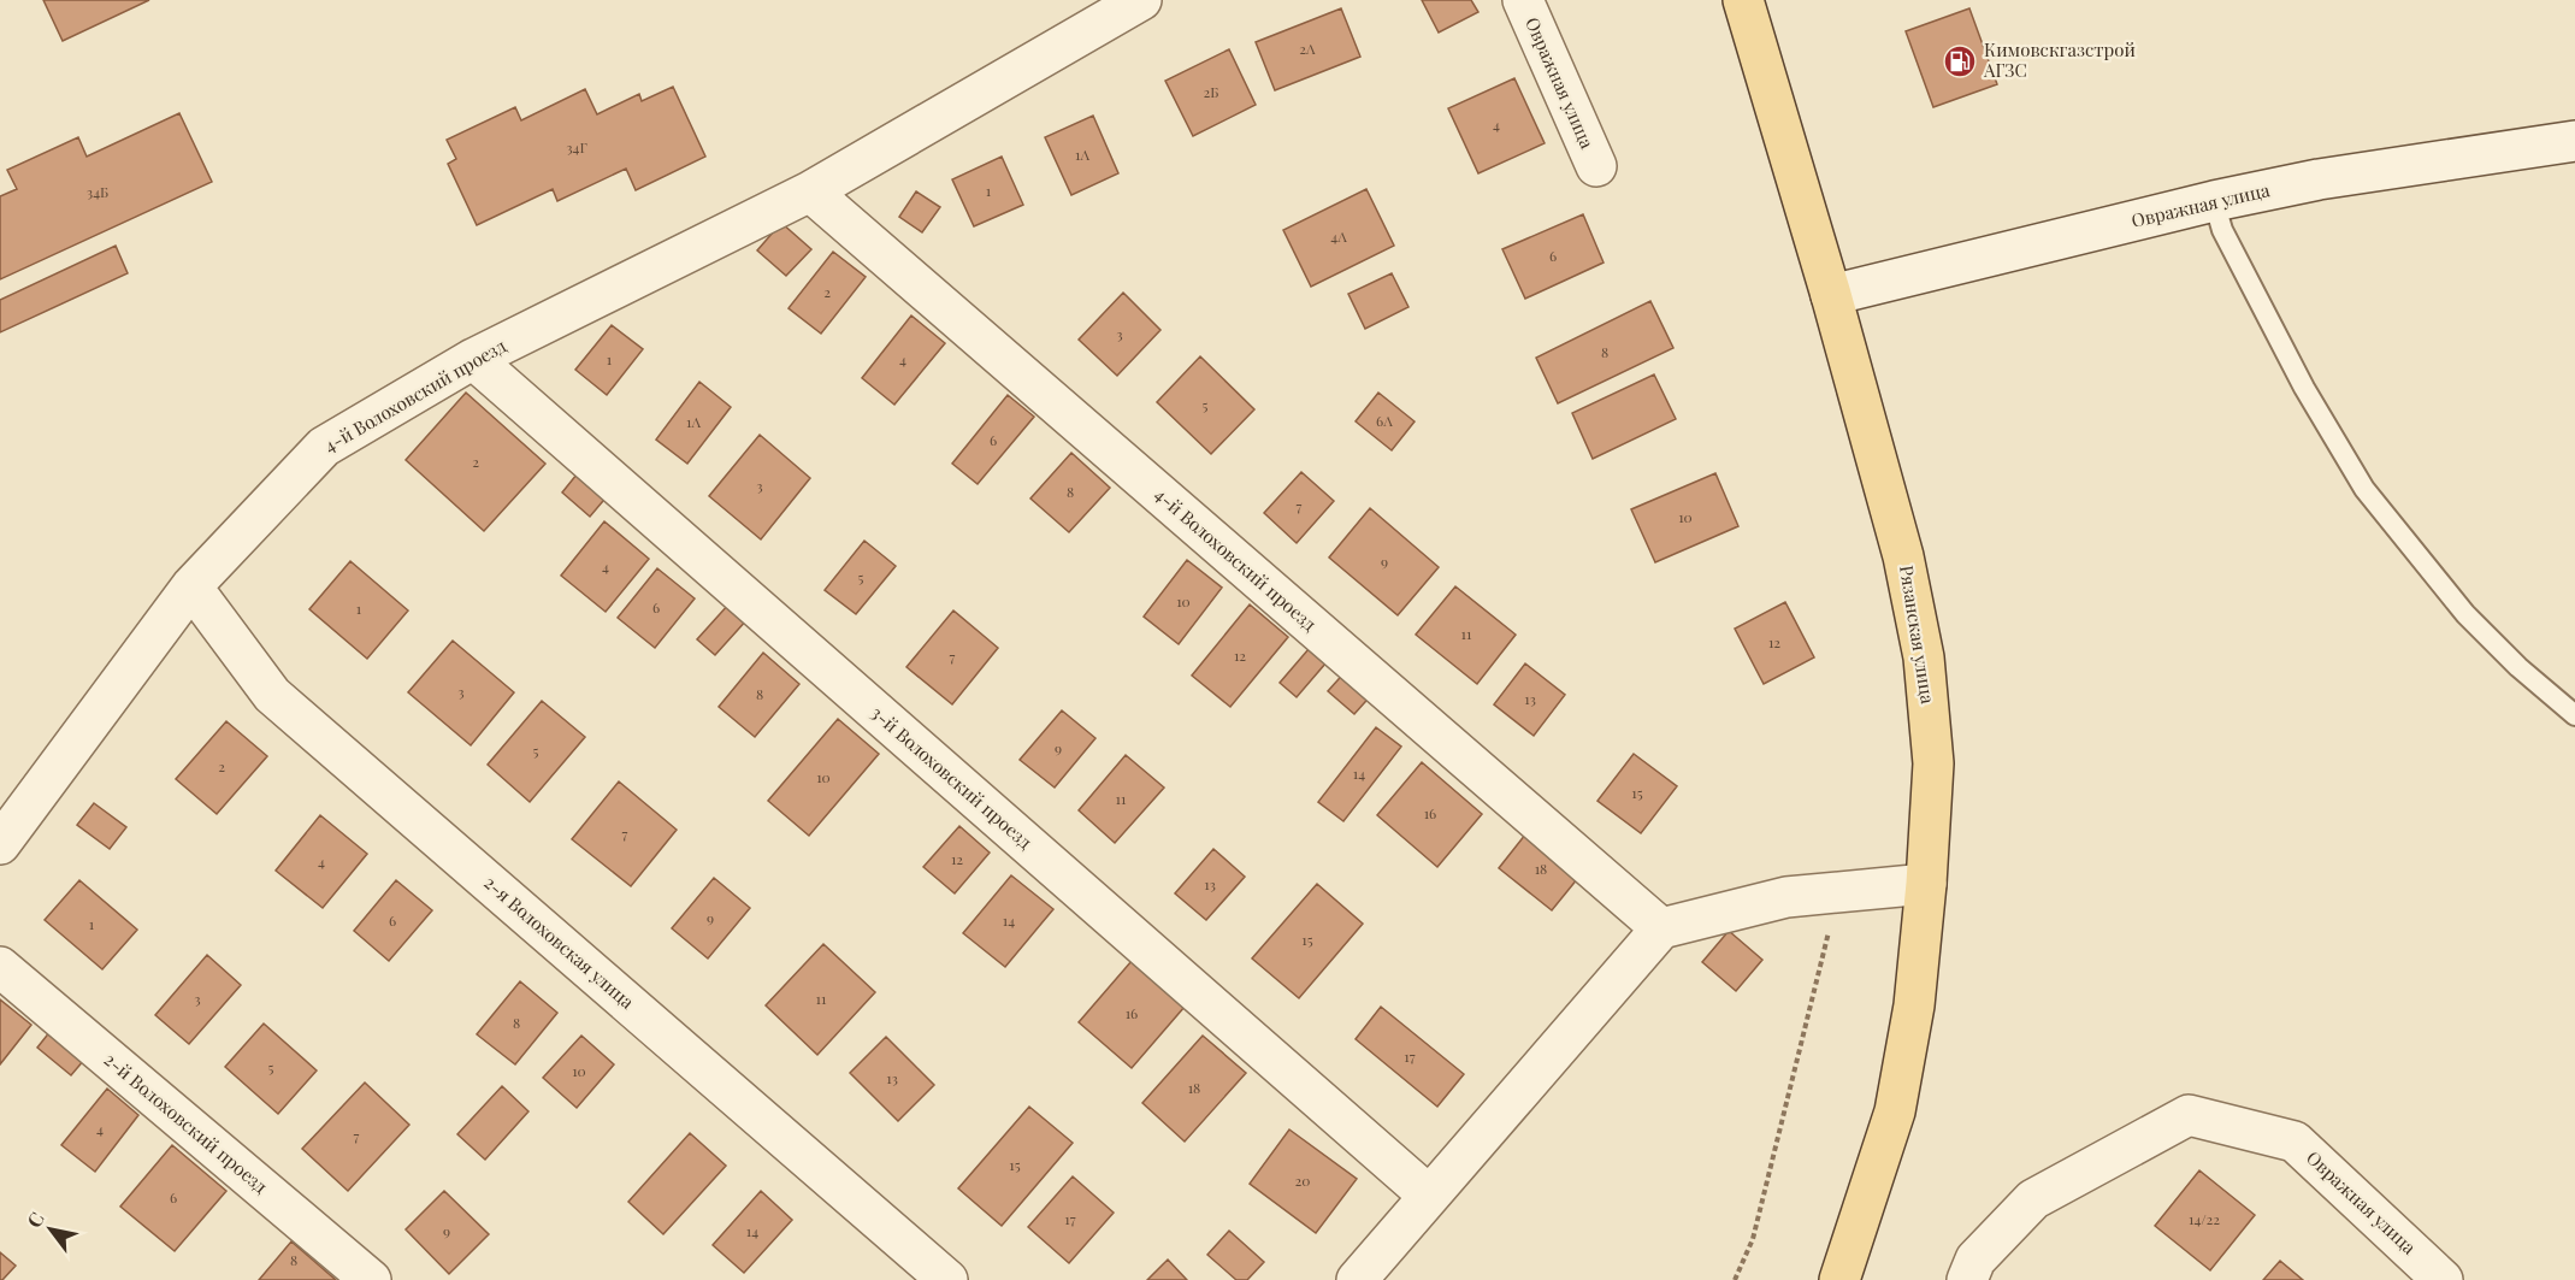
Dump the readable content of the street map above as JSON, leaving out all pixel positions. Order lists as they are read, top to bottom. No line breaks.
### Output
{"streets":{"main road":["Рязанская улица"],"street":["Овражная улица","4-й Волоховский проезд","3-й Волоховский проезд","2-я Волоховская улица","2-й Волоховский проезд"]},"crossings":[["Овражная улица","Рязанская улица"],["4-й Волоховский проезд","3-й Волоховский проезд"],["4-й Волоховский проезд","2-я Волоховская улица"]],"places":{"fuel station":["Кимовскгазстрой АГЗС"]},"house_numbers":["2А","2Б","4","34Г","1А","1","34Б","4А","6","2","3","8","1","4","5","6А","1А","6","2","3","8","7","10","9","4","5","10","6","1","11","12","12","7","3","8","13","9","5","2","14","10","15","11","16","7","12","4","18","13","9","6","14","1","15","3","11","16","8","17","5","10","13","18","4","7","15","20","6","17","14/22","9","14","8"],"north":"top left"}
